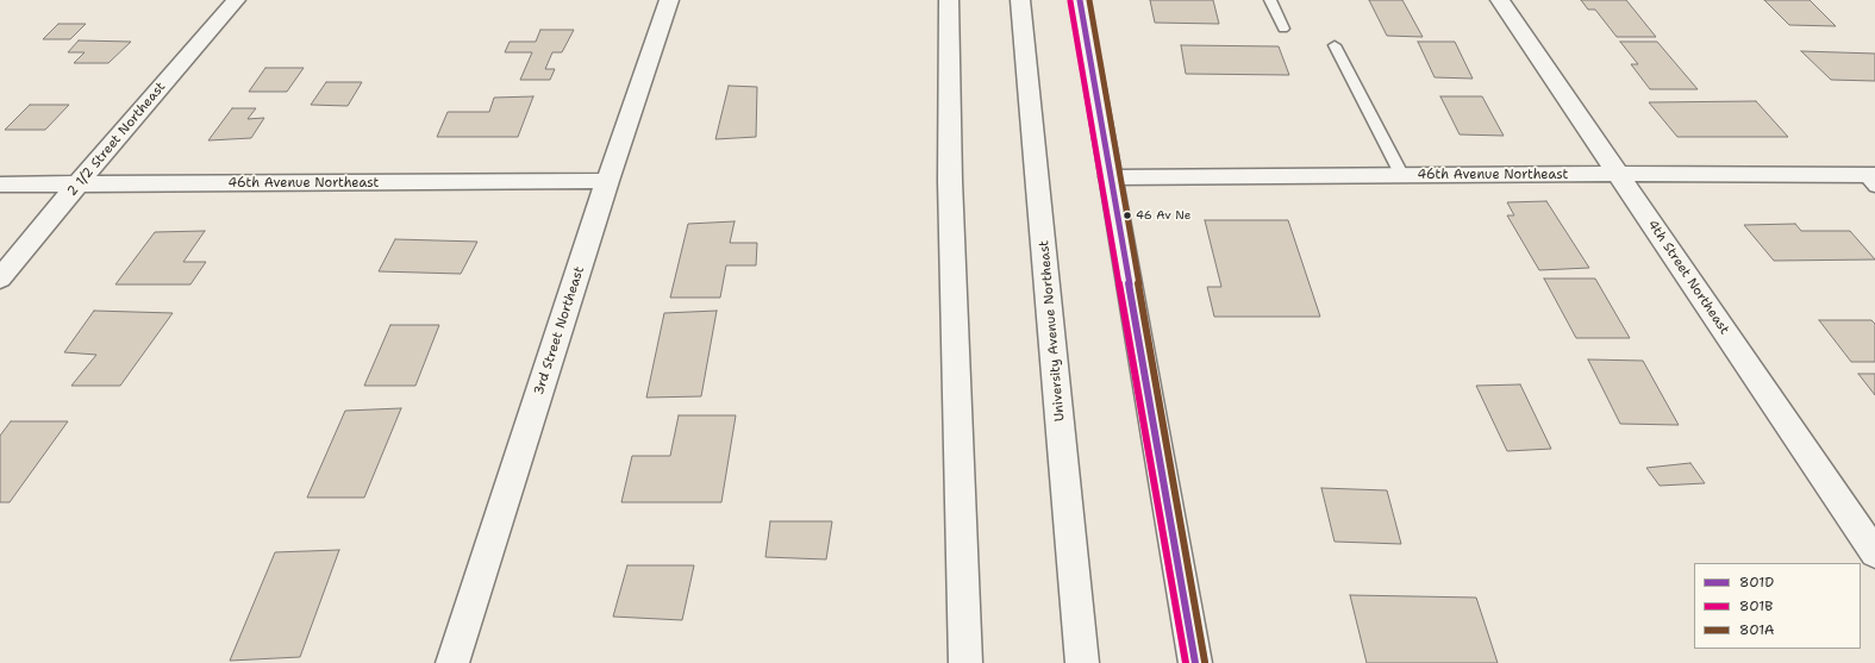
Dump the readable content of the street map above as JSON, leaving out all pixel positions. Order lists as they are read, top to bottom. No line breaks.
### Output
{"streets":{"street":["2 1/2 Street Northeast","46th Avenue Northeast","4th Street Northeast","3rd Street Northeast","University Avenue Northeast"]},"crossings":[["2 1/2 Street Northeast","46th Avenue Northeast"],["46th Avenue Northeast","4th Street Northeast"],["46th Avenue Northeast","3rd Street Northeast"]],"places":["46 Av Ne"],"lines":["transit line 801D","transit line 801A","transit line 801B"],"legend":["801D","801B","801A"]}
